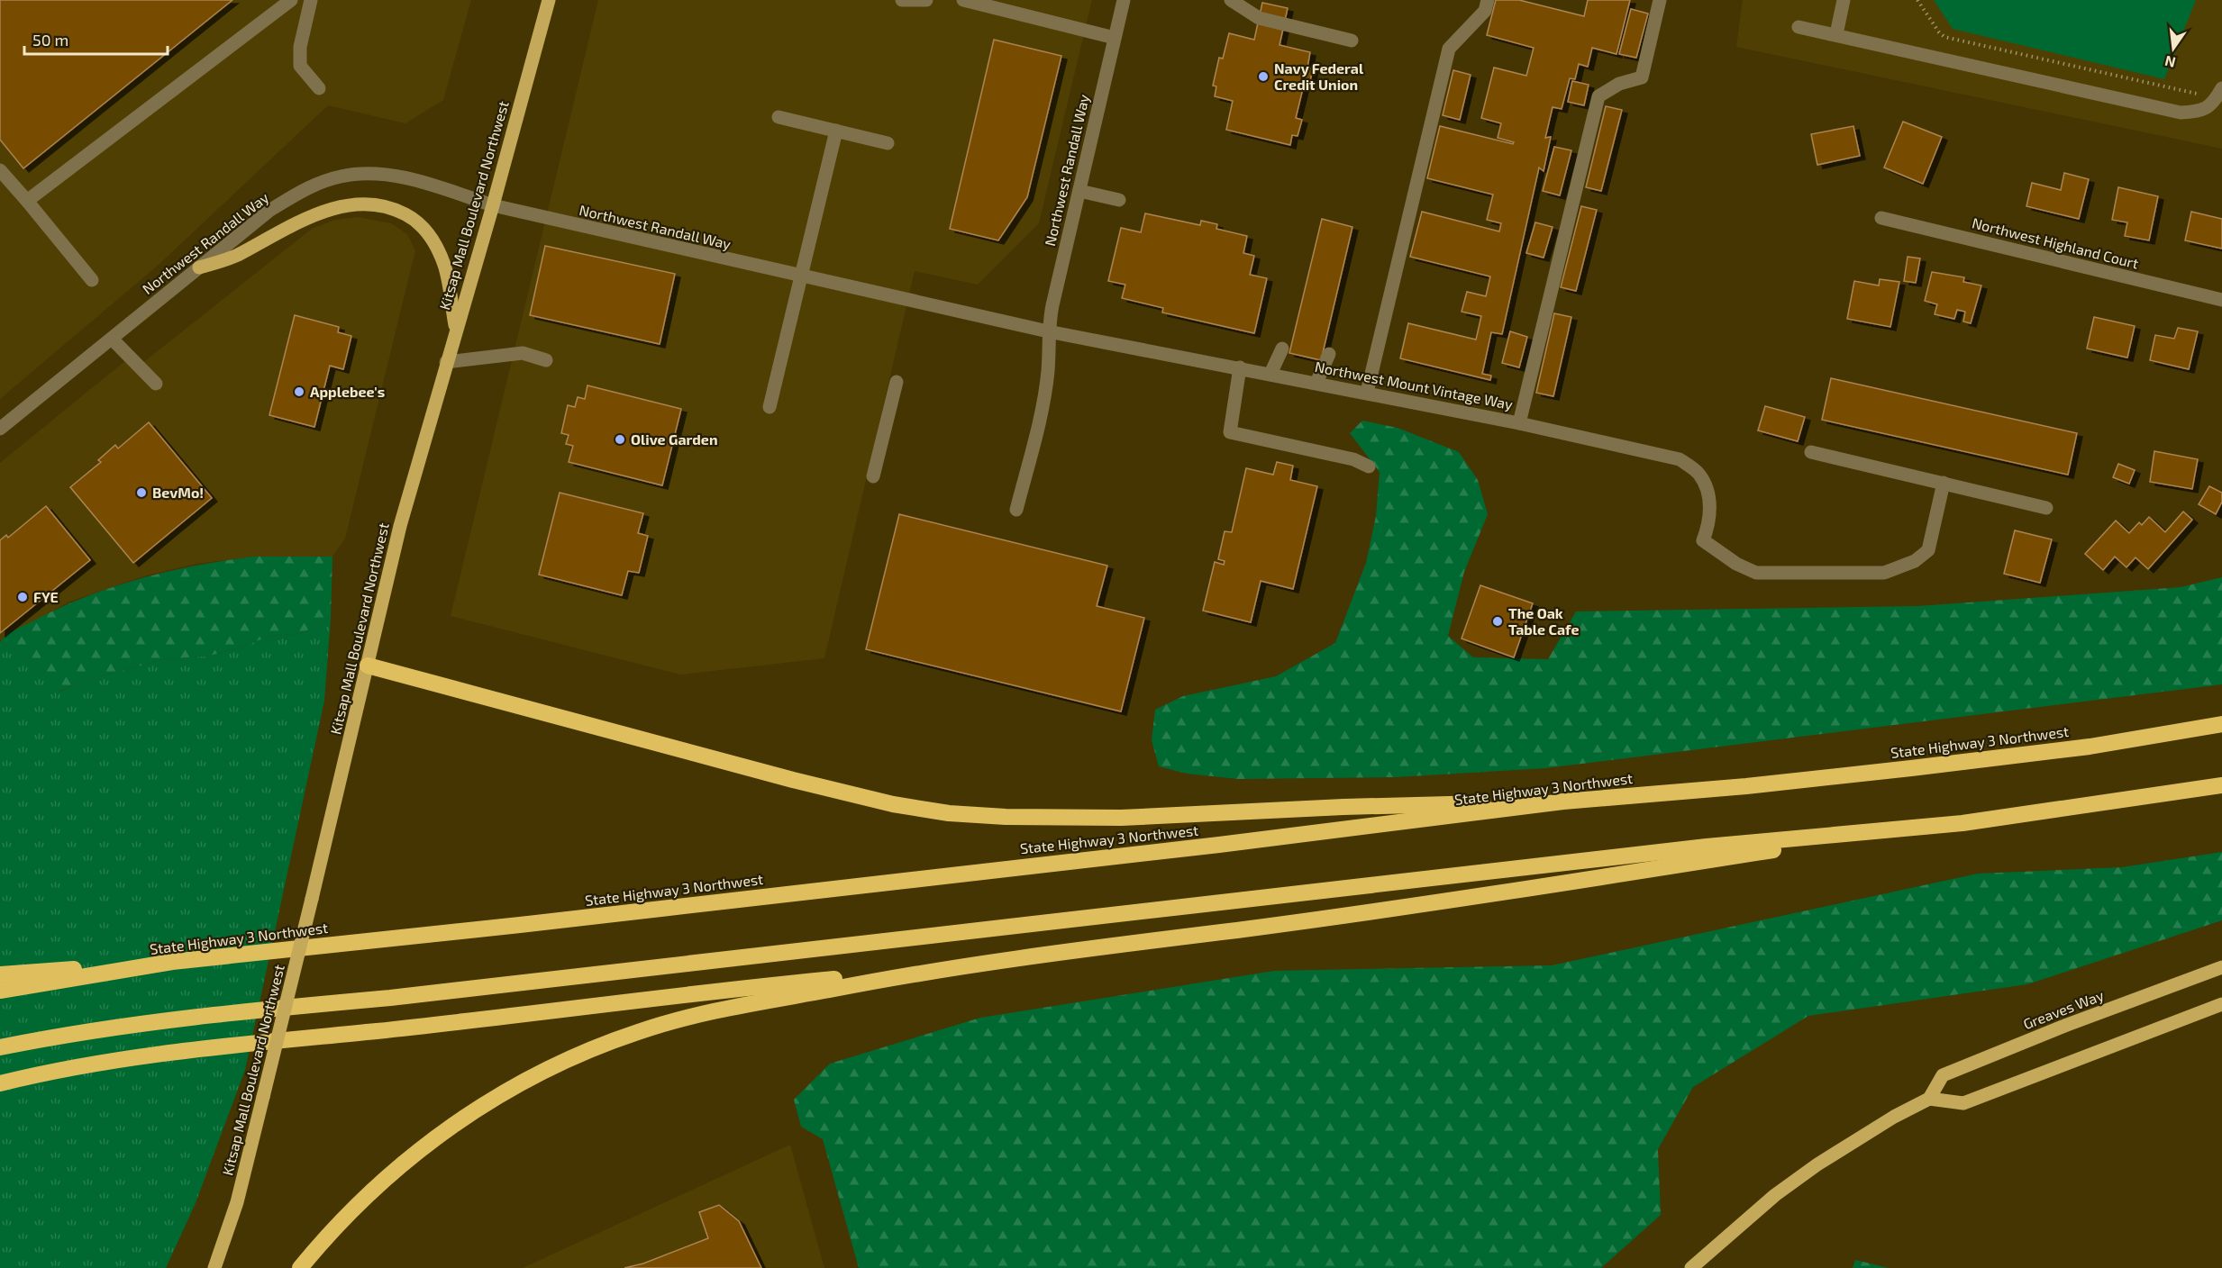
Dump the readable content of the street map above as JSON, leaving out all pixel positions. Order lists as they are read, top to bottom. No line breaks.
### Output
{"streets":{"highway":["State Highway 3 Northwest"],"main road":["Kitsap Mall Boulevard Northwest","Greaves Way"],"street":["Northwest Randall Way","Northwest Highland Court","Northwest Mount Vintage Way"]},"crossings":[["Northwest Randall Way","Kitsap Mall Boulevard Northwest"],["Northwest Randall Way","Northwest Mount Vintage Way"]],"places":["Navy Federal Credit Union","Applebee's","Olive Garden","BevMo!","FYE","The Oak Table Cafe"],"scale_bar":"50 m","north":"bottom"}
